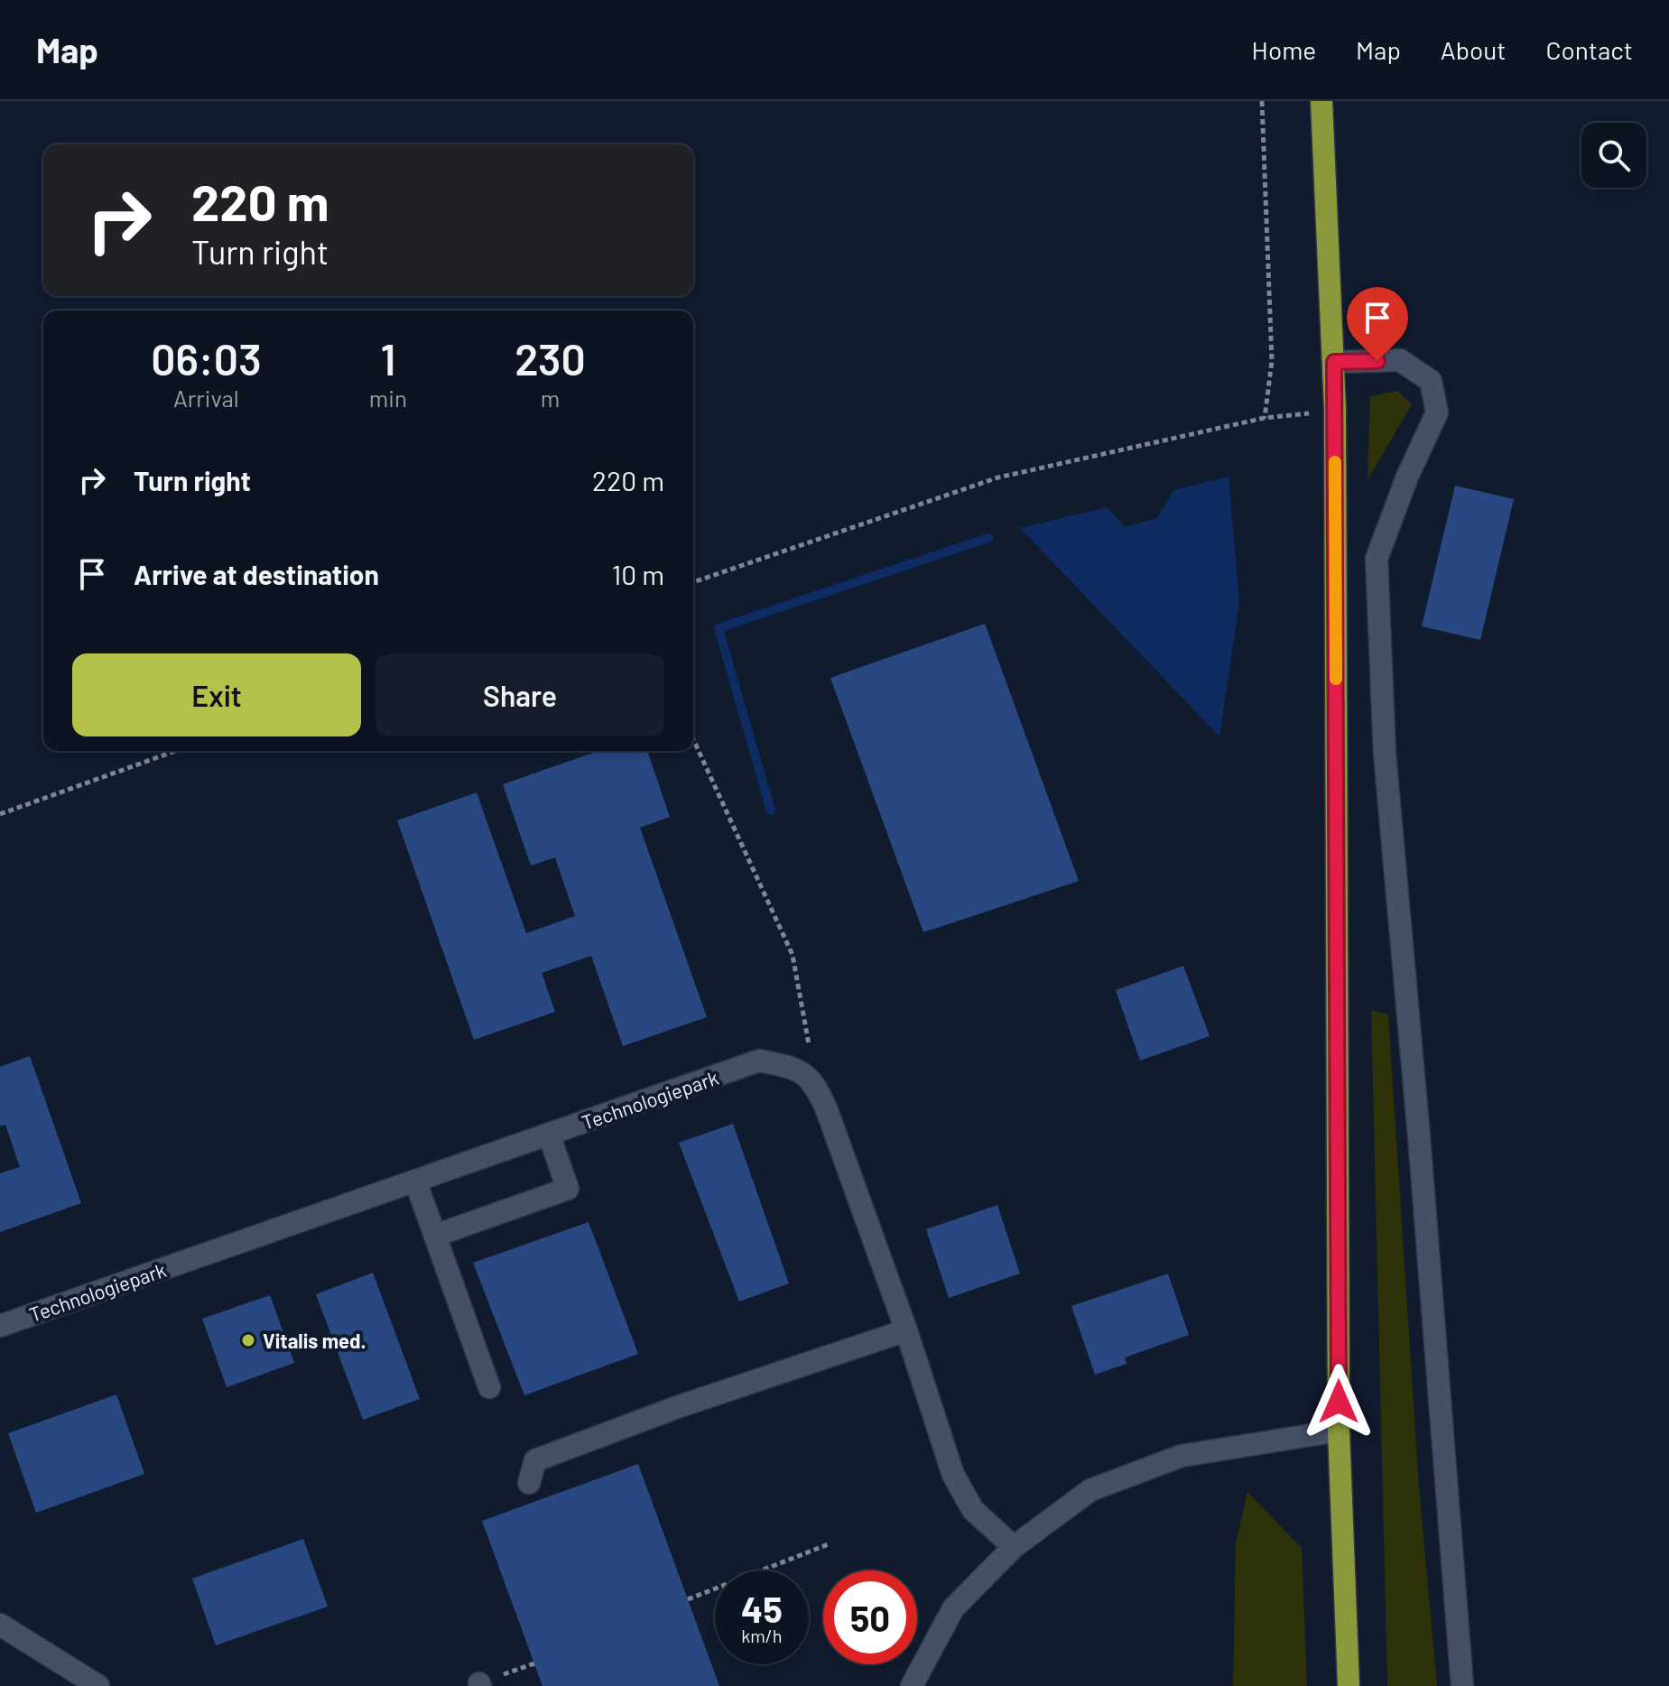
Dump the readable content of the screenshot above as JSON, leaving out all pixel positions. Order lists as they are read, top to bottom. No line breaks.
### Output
{"streets":{"street":["Technologiepark"]},"places":["Vitalis med."],"page":{"header":"Map","nav":["Home","Map","About","Contact"],"turn":["220 m","Turn right"],"eta":["06:03","Arrival","1","min","230","m"],"list":[{"name":"Turn right","value":"220 m"},{"name":"Arrive at destination","value":"10 m"}],"buttons":["Exit","Share"],"speed":"45 km/h","limit":"50"}}
